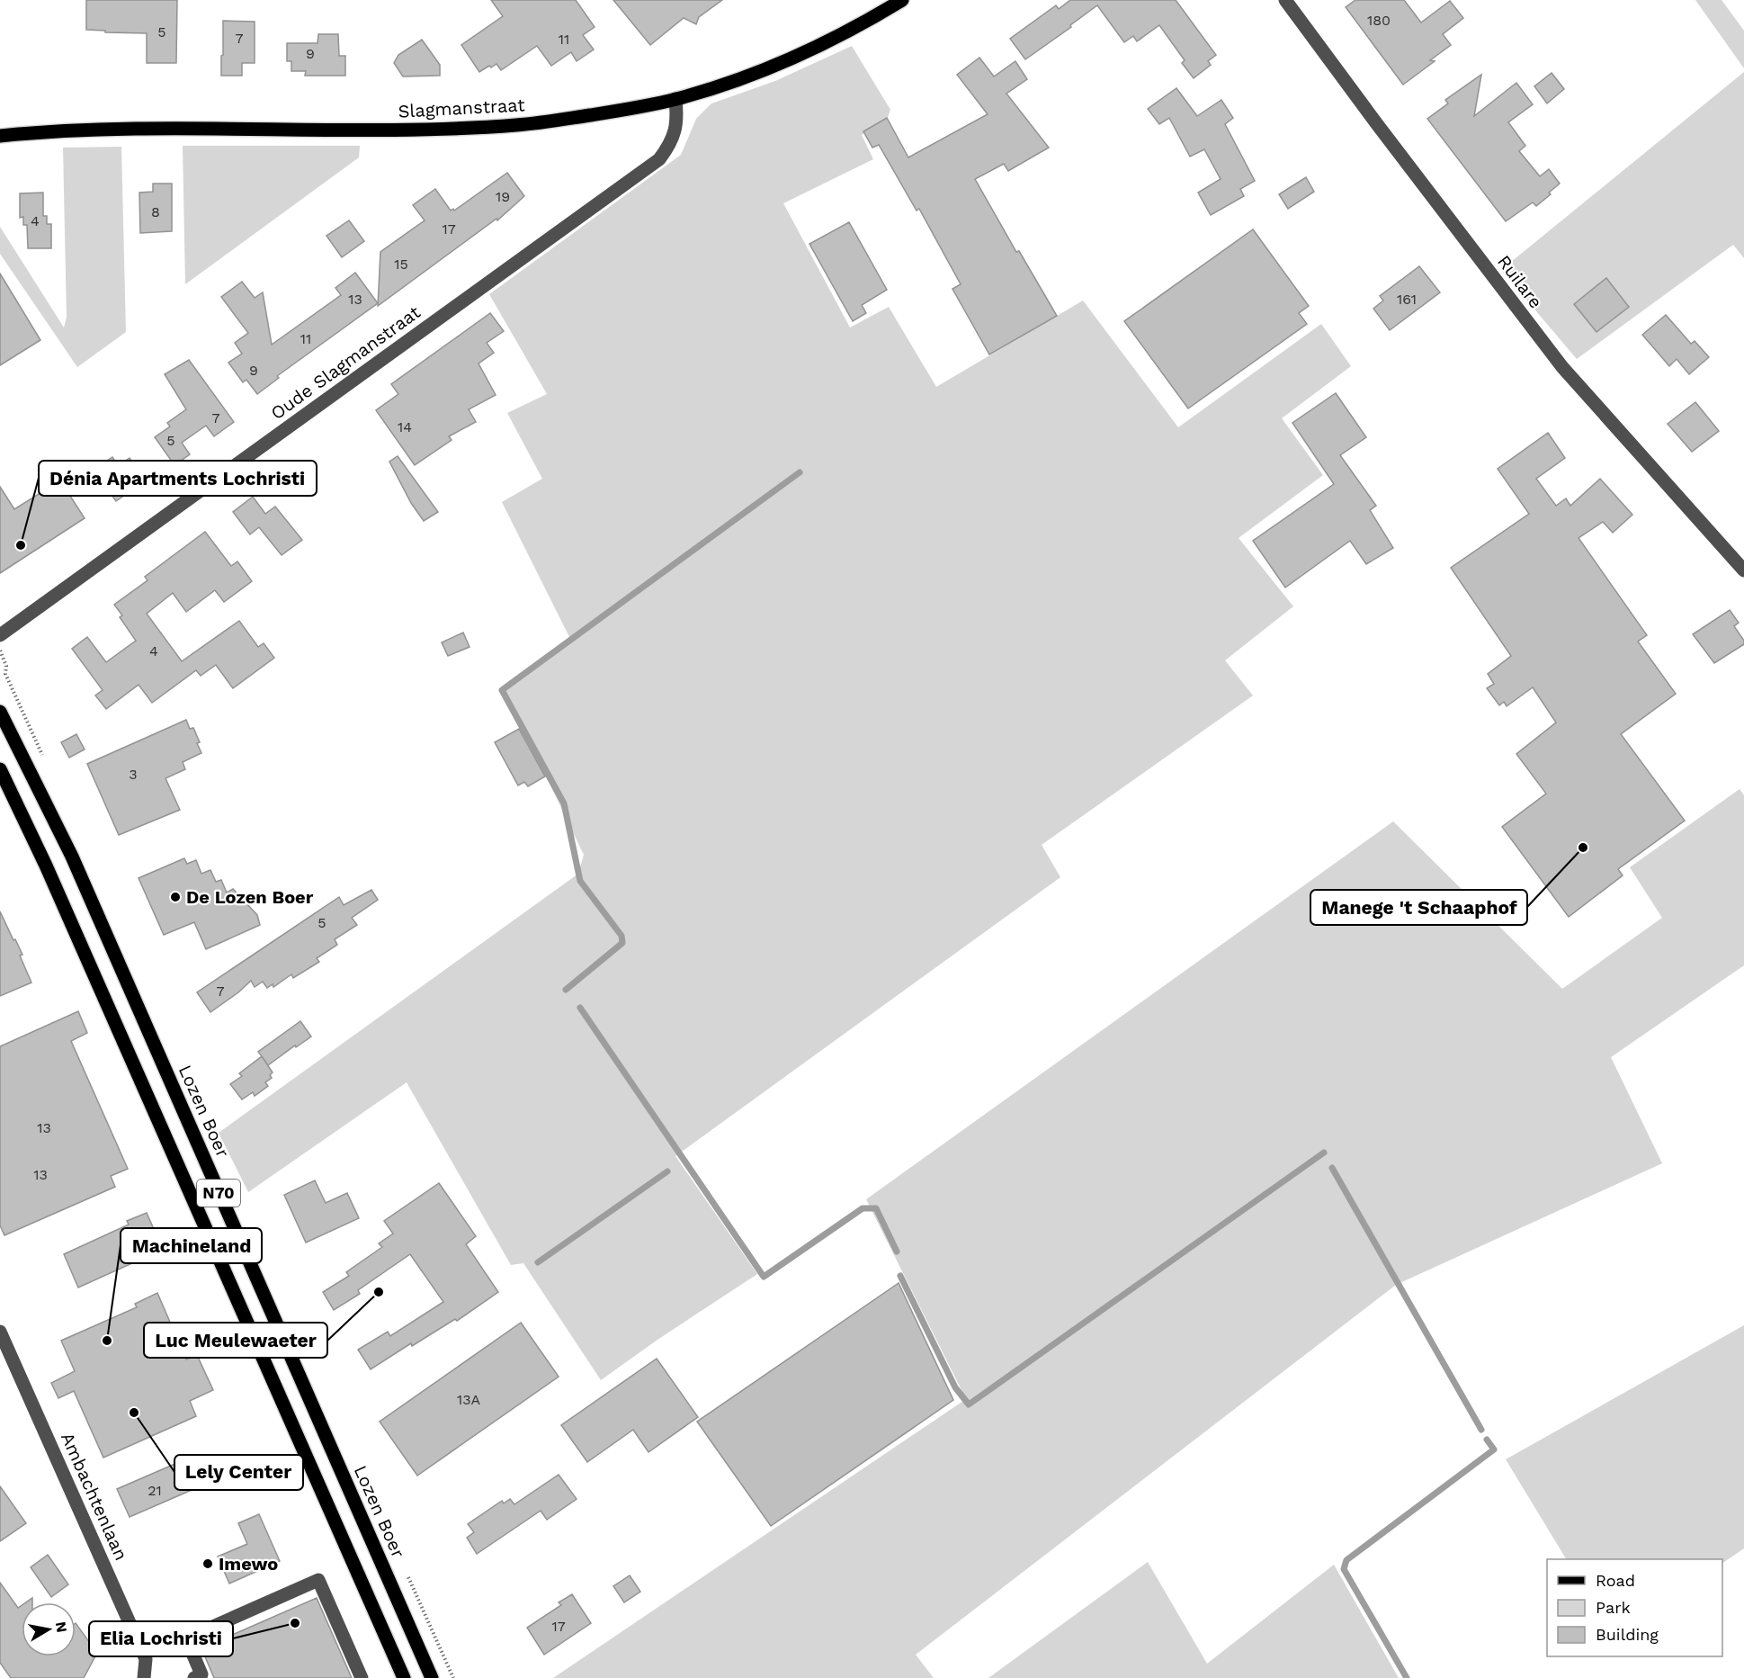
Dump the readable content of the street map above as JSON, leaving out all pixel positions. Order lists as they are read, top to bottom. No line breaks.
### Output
{"streets":{"main road":["Slagmanstraat","Lozen Boer","N70"],"street":["Ruilare","Oude Slagmanstraat","Ambachtenlaan"]},"crossings":[["Slagmanstraat","Oude Slagmanstraat"]],"places":["Dénia Apartments Lochristi","Manege 't Schaaphof","De Lozen Boer","Luc Meulewaeter","Machineland","Lely Center","Imewo","Elia Lochristi"],"house_numbers":["180","5","7","11","9","19","8","4","17","15","13","161","11","9","7","14","5","4","3","5","7","13","13","13A","21","17"],"legend":["Road","Park","Building"],"north":"right"}
